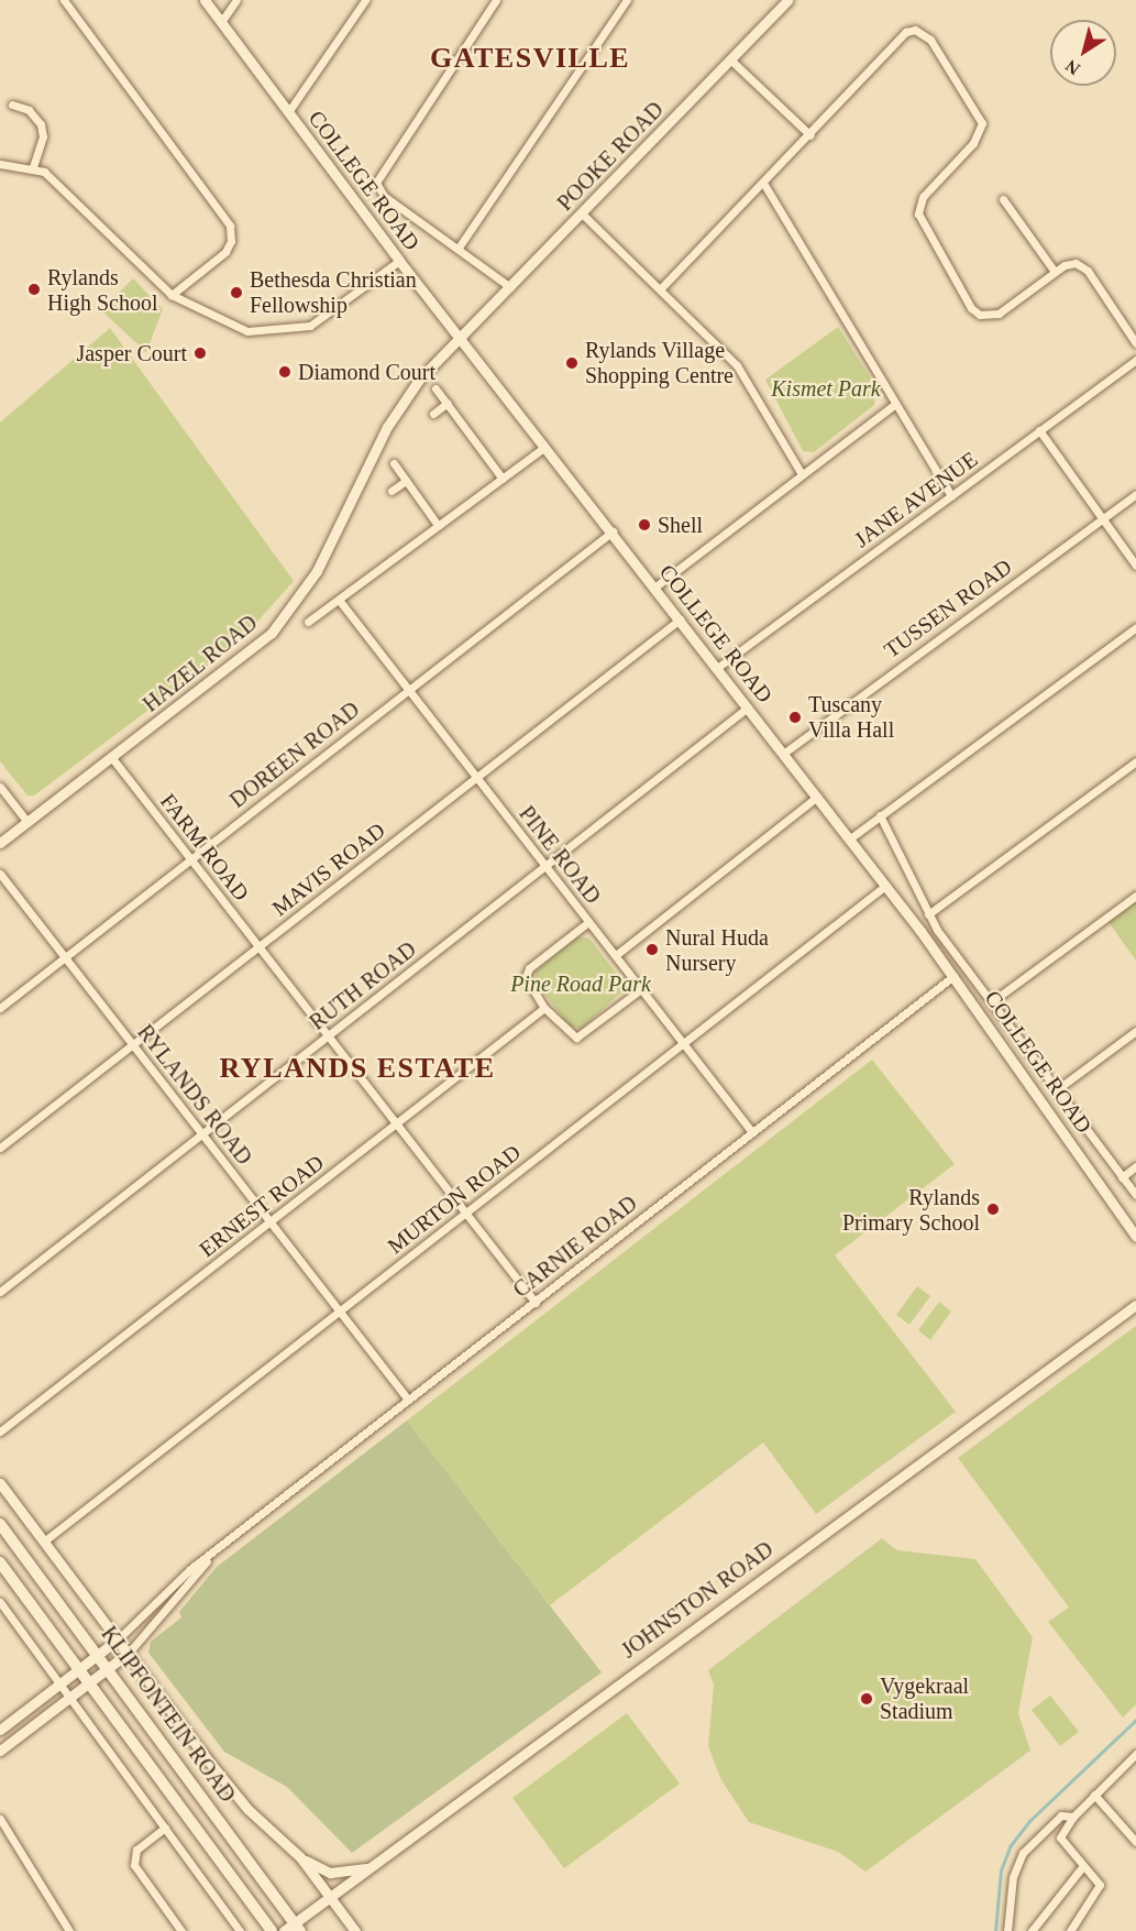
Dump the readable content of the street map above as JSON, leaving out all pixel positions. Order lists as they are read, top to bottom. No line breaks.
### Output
{"streets":{"main road":["KLIPFONTEIN ROAD"],"street":["POOKE ROAD","COLLEGE ROAD","JANE AVENUE","TUSSEN ROAD","HAZEL ROAD","DOREEN ROAD","FARM ROAD","PINE ROAD","MAVIS ROAD","RUTH ROAD","RYLANDS ROAD","MURTON ROAD","ERNEST ROAD","CARNIE ROAD","JOHNSTON ROAD"]},"crossings":[["POOKE ROAD","COLLEGE ROAD"],["POOKE ROAD","HAZEL ROAD"],["COLLEGE ROAD","JANE AVENUE"],["COLLEGE ROAD","TUSSEN ROAD"],["COLLEGE ROAD","HAZEL ROAD"],["COLLEGE ROAD","DOREEN ROAD"],["COLLEGE ROAD","MAVIS ROAD"],["COLLEGE ROAD","RUTH ROAD"],["COLLEGE ROAD","MURTON ROAD"],["COLLEGE ROAD","CARNIE ROAD"],["HAZEL ROAD","FARM ROAD"],["DOREEN ROAD","FARM ROAD"],["DOREEN ROAD","PINE ROAD"],["DOREEN ROAD","RYLANDS ROAD"],["FARM ROAD","MAVIS ROAD"],["FARM ROAD","RUTH ROAD"],["FARM ROAD","MURTON ROAD"],["FARM ROAD","ERNEST ROAD"],["FARM ROAD","CARNIE ROAD"],["PINE ROAD","MAVIS ROAD"],["PINE ROAD","RUTH ROAD"],["PINE ROAD","MURTON ROAD"],["PINE ROAD","CARNIE ROAD"],["MAVIS ROAD","RYLANDS ROAD"],["RUTH ROAD","RYLANDS ROAD"],["RYLANDS ROAD","MURTON ROAD"],["RYLANDS ROAD","ERNEST ROAD"],["RYLANDS ROAD","CARNIE ROAD"],["CARNIE ROAD","KLIPFONTEIN ROAD"],["JOHNSTON ROAD","KLIPFONTEIN ROAD"]],"districts":["GATESVILLE","RYLANDS ESTATE"],"parks":["Kismet Park","Pine Road Park"],"places":["Rylands High School","Bethesda Christian Fellowship","Jasper Court","Rylands Village Shopping Centre","Diamond Court","Shell","Tuscany Villa Hall","Nural Huda Nursery","Rylands Primary School","Vygekraal Stadium"],"north":"bottom left"}
